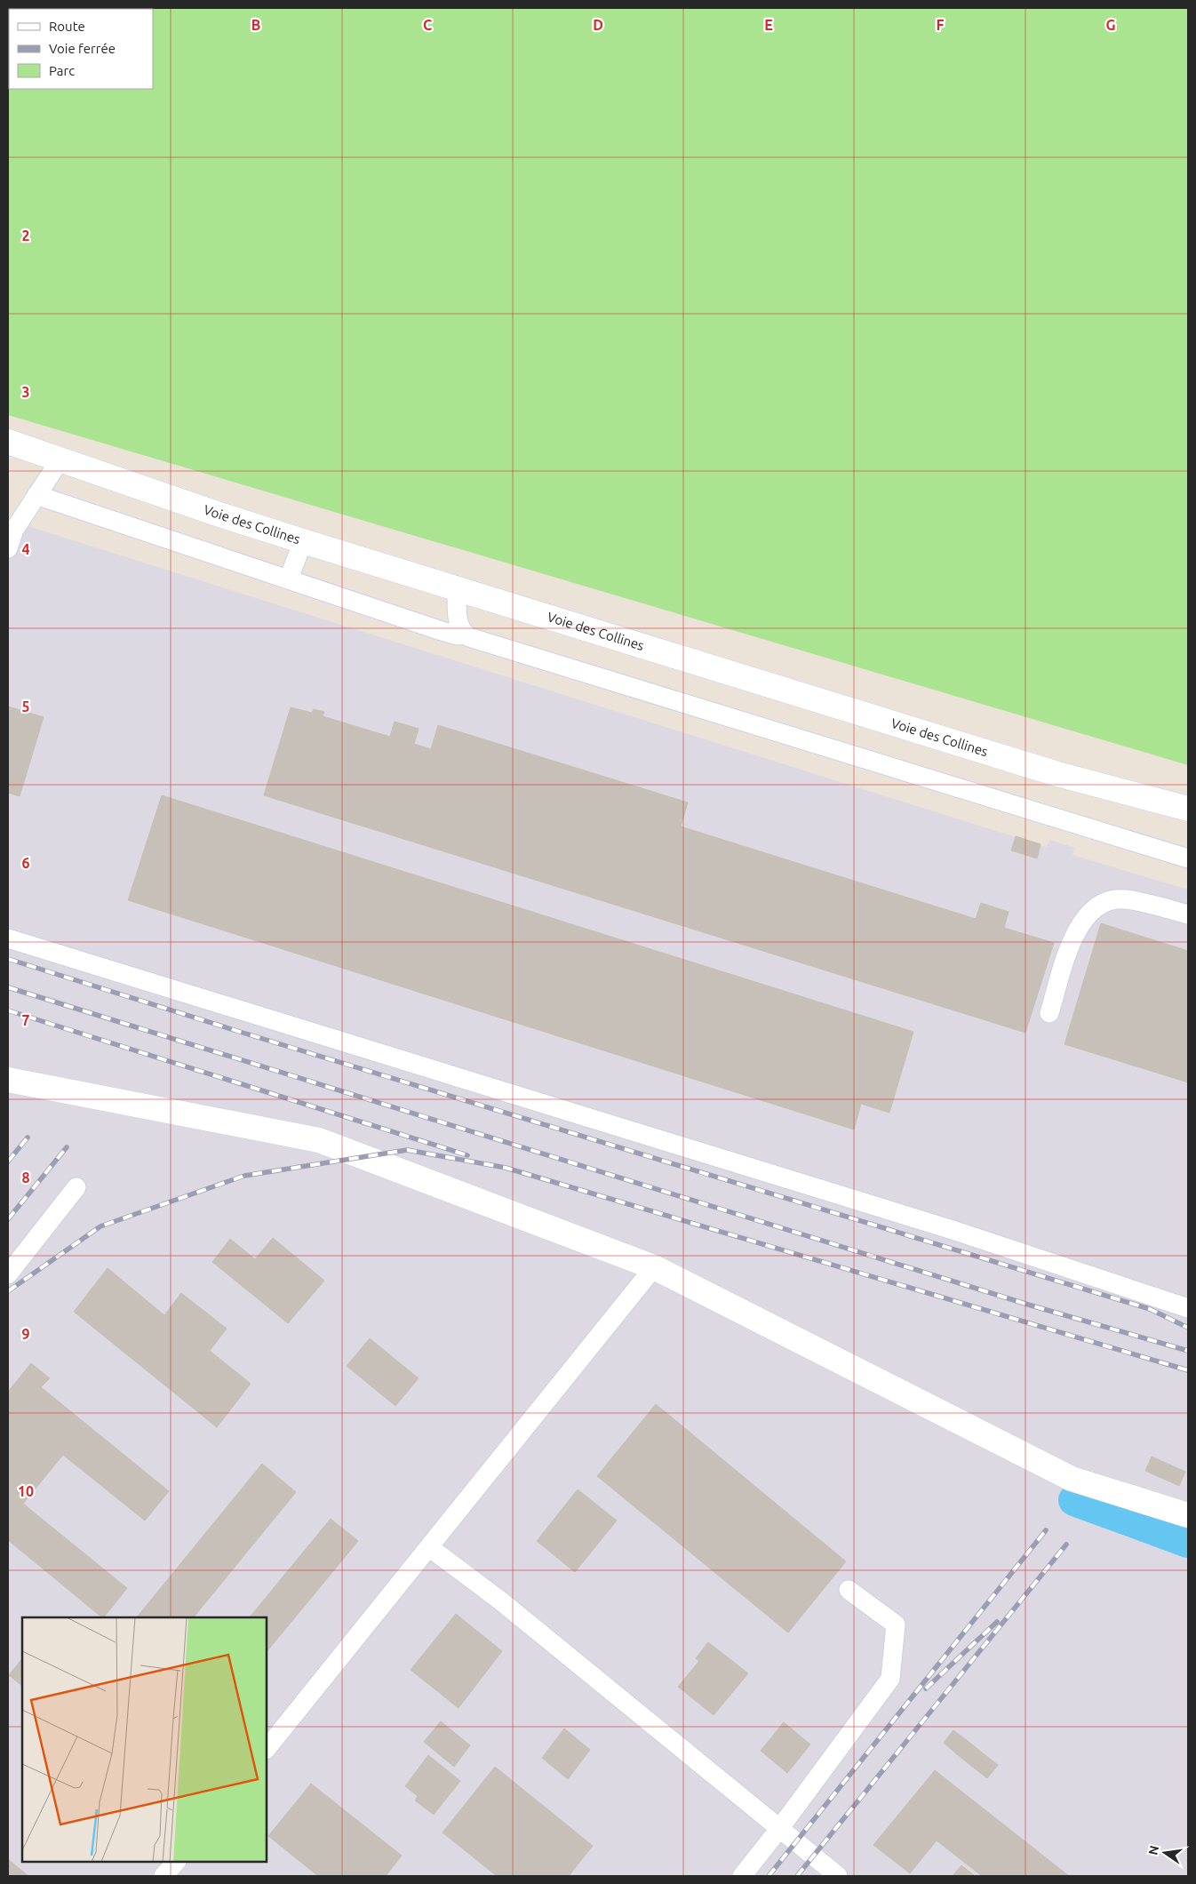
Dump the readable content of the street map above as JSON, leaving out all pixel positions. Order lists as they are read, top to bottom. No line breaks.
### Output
{"streets":{"street":["Voie des Collines"]},"legend":["Route","Voie ferrée","Parc"],"north":"left","grid":{"columns":["B","C","D","E","F","G"],"rows":["2","3","4","5","6","7","8","9","10"]}}
